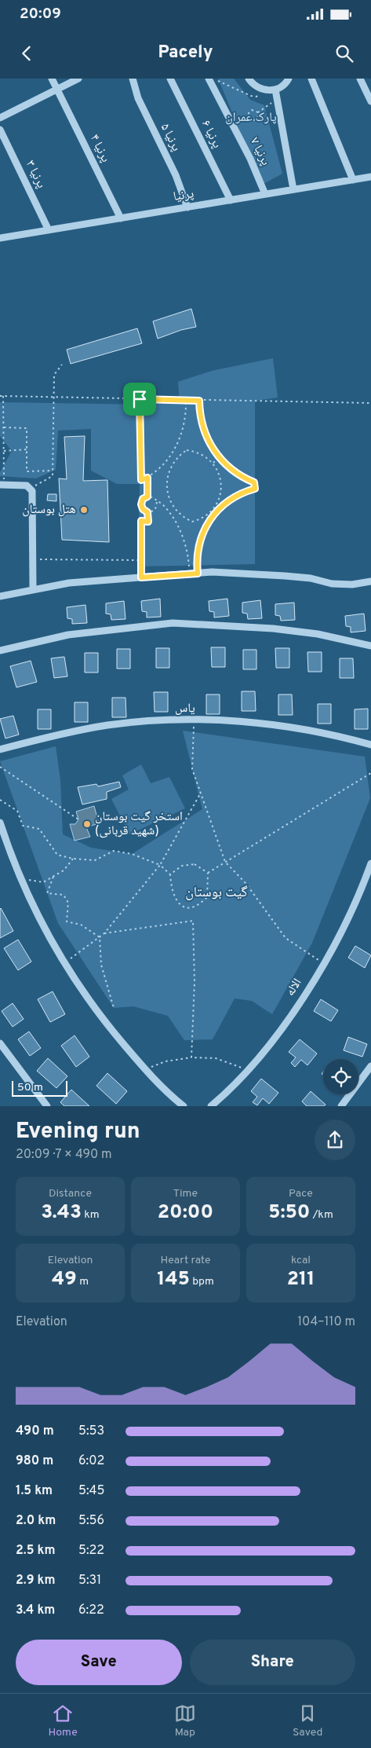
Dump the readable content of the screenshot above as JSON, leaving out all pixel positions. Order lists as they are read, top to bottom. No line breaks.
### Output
{"streets":{"street":["پرنیا ۶","پرنیا ۵","پرنیا ۴","پرنیا ۷","پرنیا ۳","پرنیا","یاس","الاله"]},"crossings":[["پرنیا ۶","پرنیا"],["پرنیا ۵","پرنیا"],["پرنیا ۴","پرنیا"],["پرنیا ۷","پرنیا"],["پرنیا ۳","پرنیا"]],"districts":["گیت بوستان"],"parks":["پارک عمران"],"places":["هتل بوستان","استخر گیت بوستان (شهید قربانی)"],"scale_bar":"50 m","page":{"status":"20:09","header":"Pacely","scale":"50 m","heading":["Evening run","20:09 · 7 × 490 m"],"stats":[["Distance","3.43 km"],["Time","20:00"],["Pace","5:50 /km"],["Elevation","49 m"],["Heart rate","145 bpm"],["kcal","211"]],"chart":["Elevation","104–110 m"],"list":[{"name":"490 m","note":"5:53"},{"name":"980 m","note":"6:02"},{"name":"1.5 km","note":"5:45"},{"name":"2.0 km","note":"5:56"},{"name":"2.5 km","note":"5:22"},{"name":"2.9 km","note":"5:31"},{"name":"3.4 km","note":"6:22"}],"buttons":["Save","Share"],"tabs":["Home","Map","Saved"]}}
